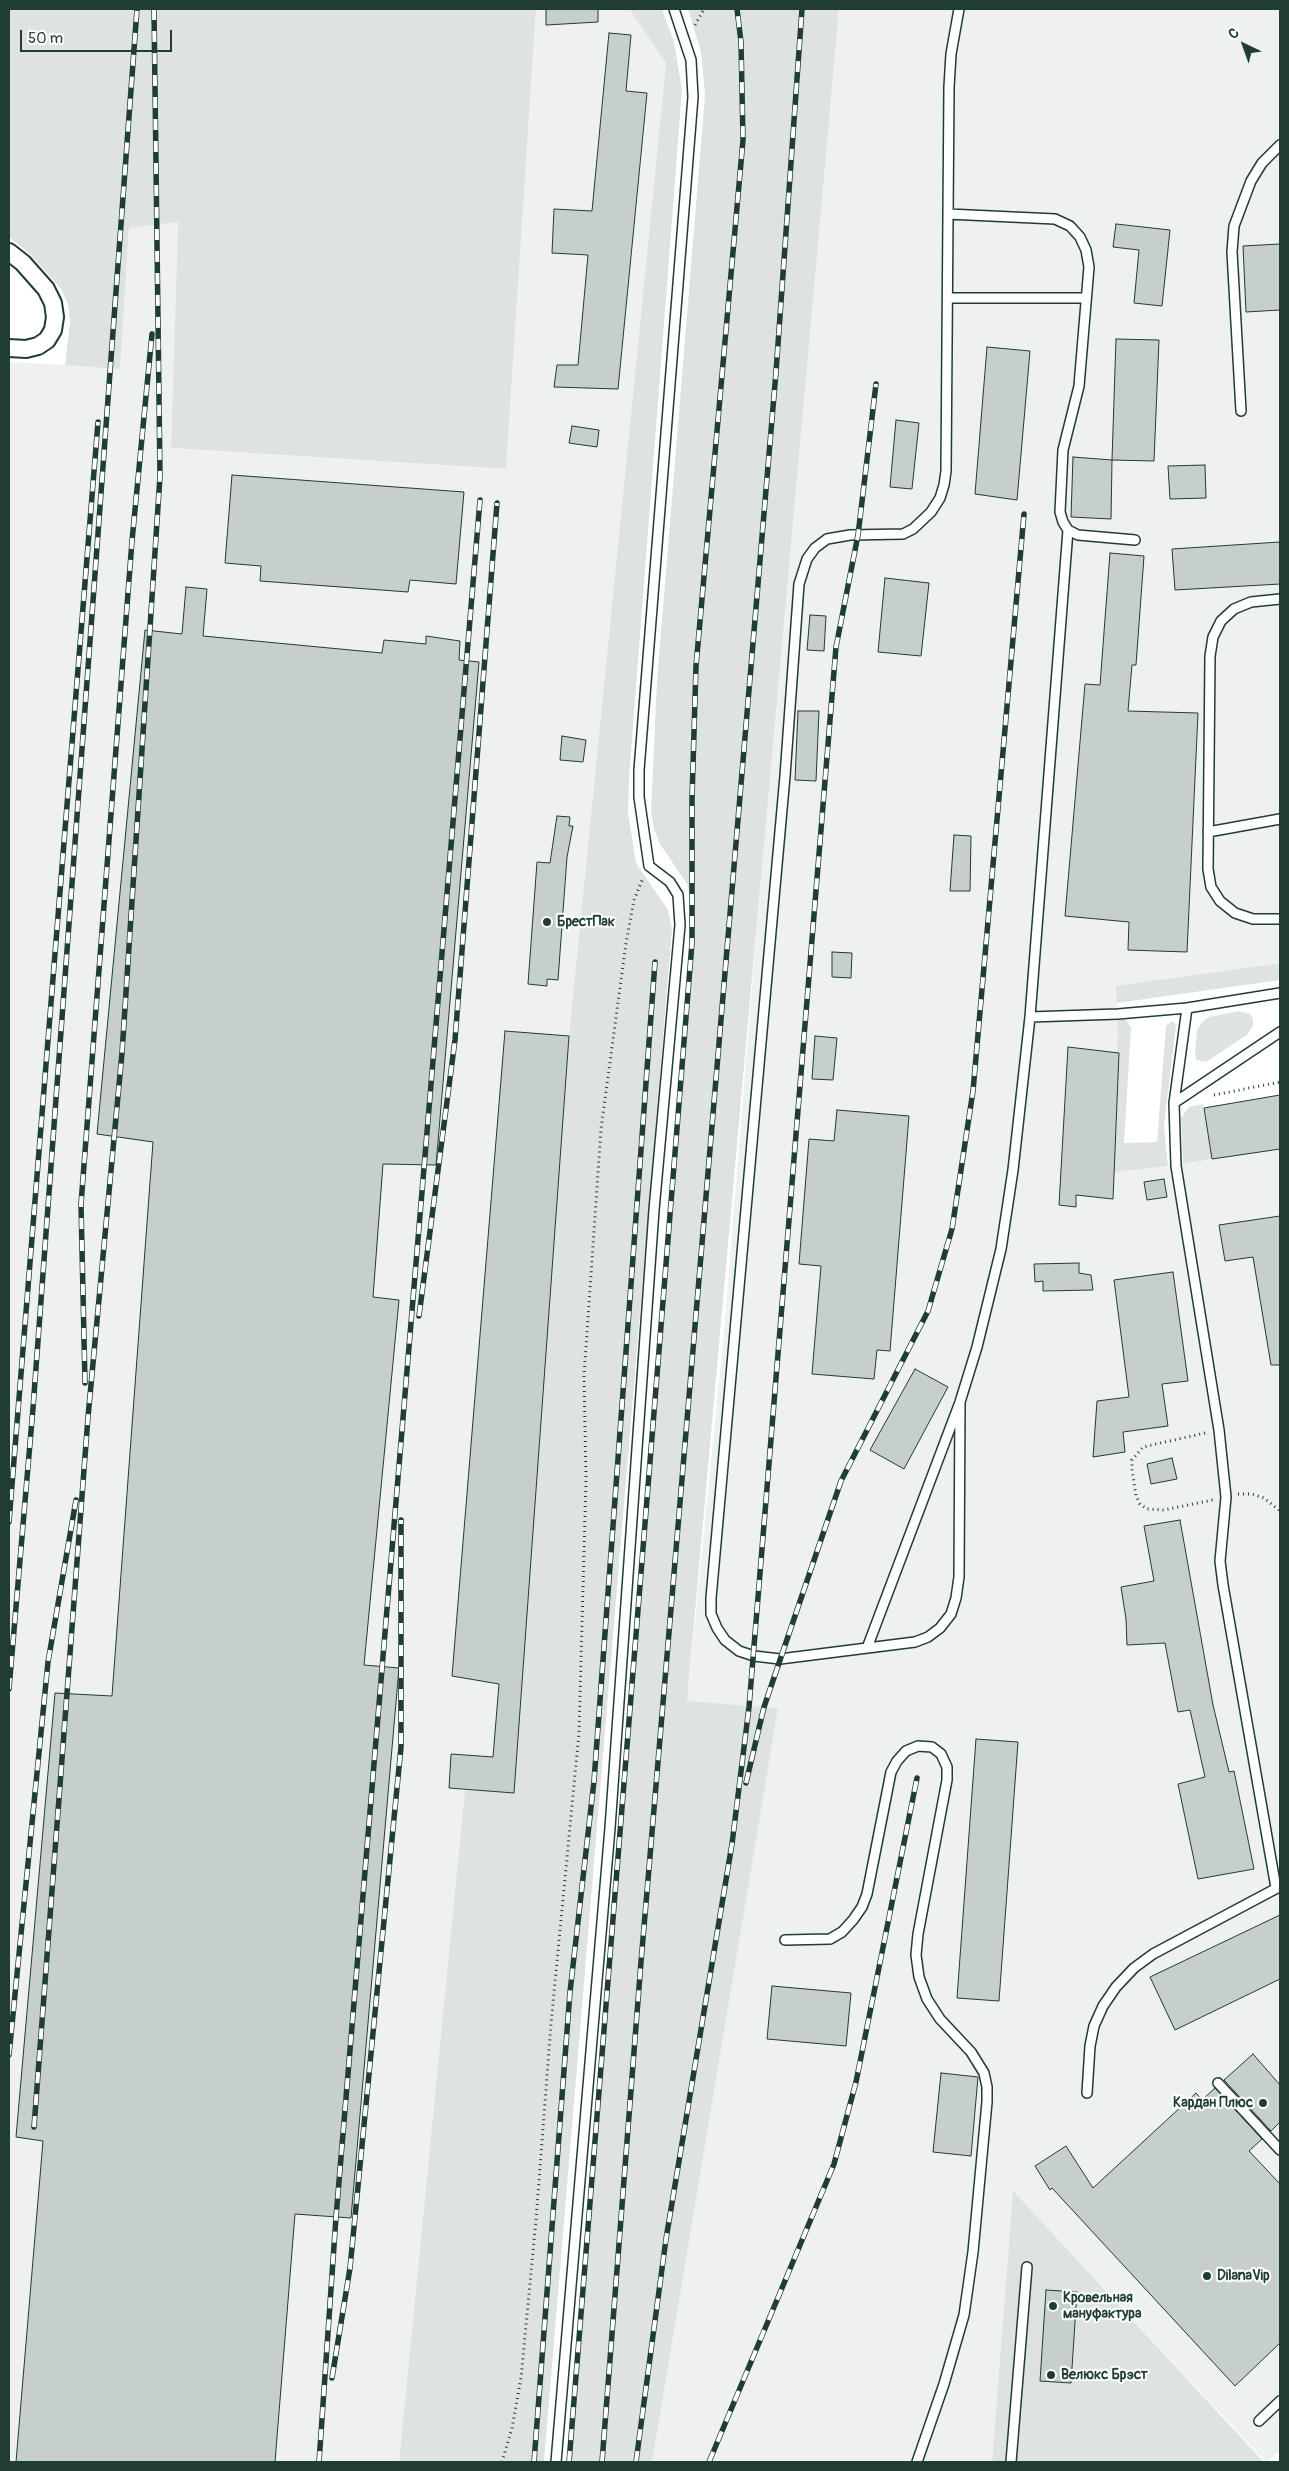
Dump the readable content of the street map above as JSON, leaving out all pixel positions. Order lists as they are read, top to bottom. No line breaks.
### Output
{"places":["БрестПак","Кардан Плюс","DilanaVip","Кровельная мануфактура","Велюкс Брэст"],"scale_bar":"50 m","north":"top left"}
